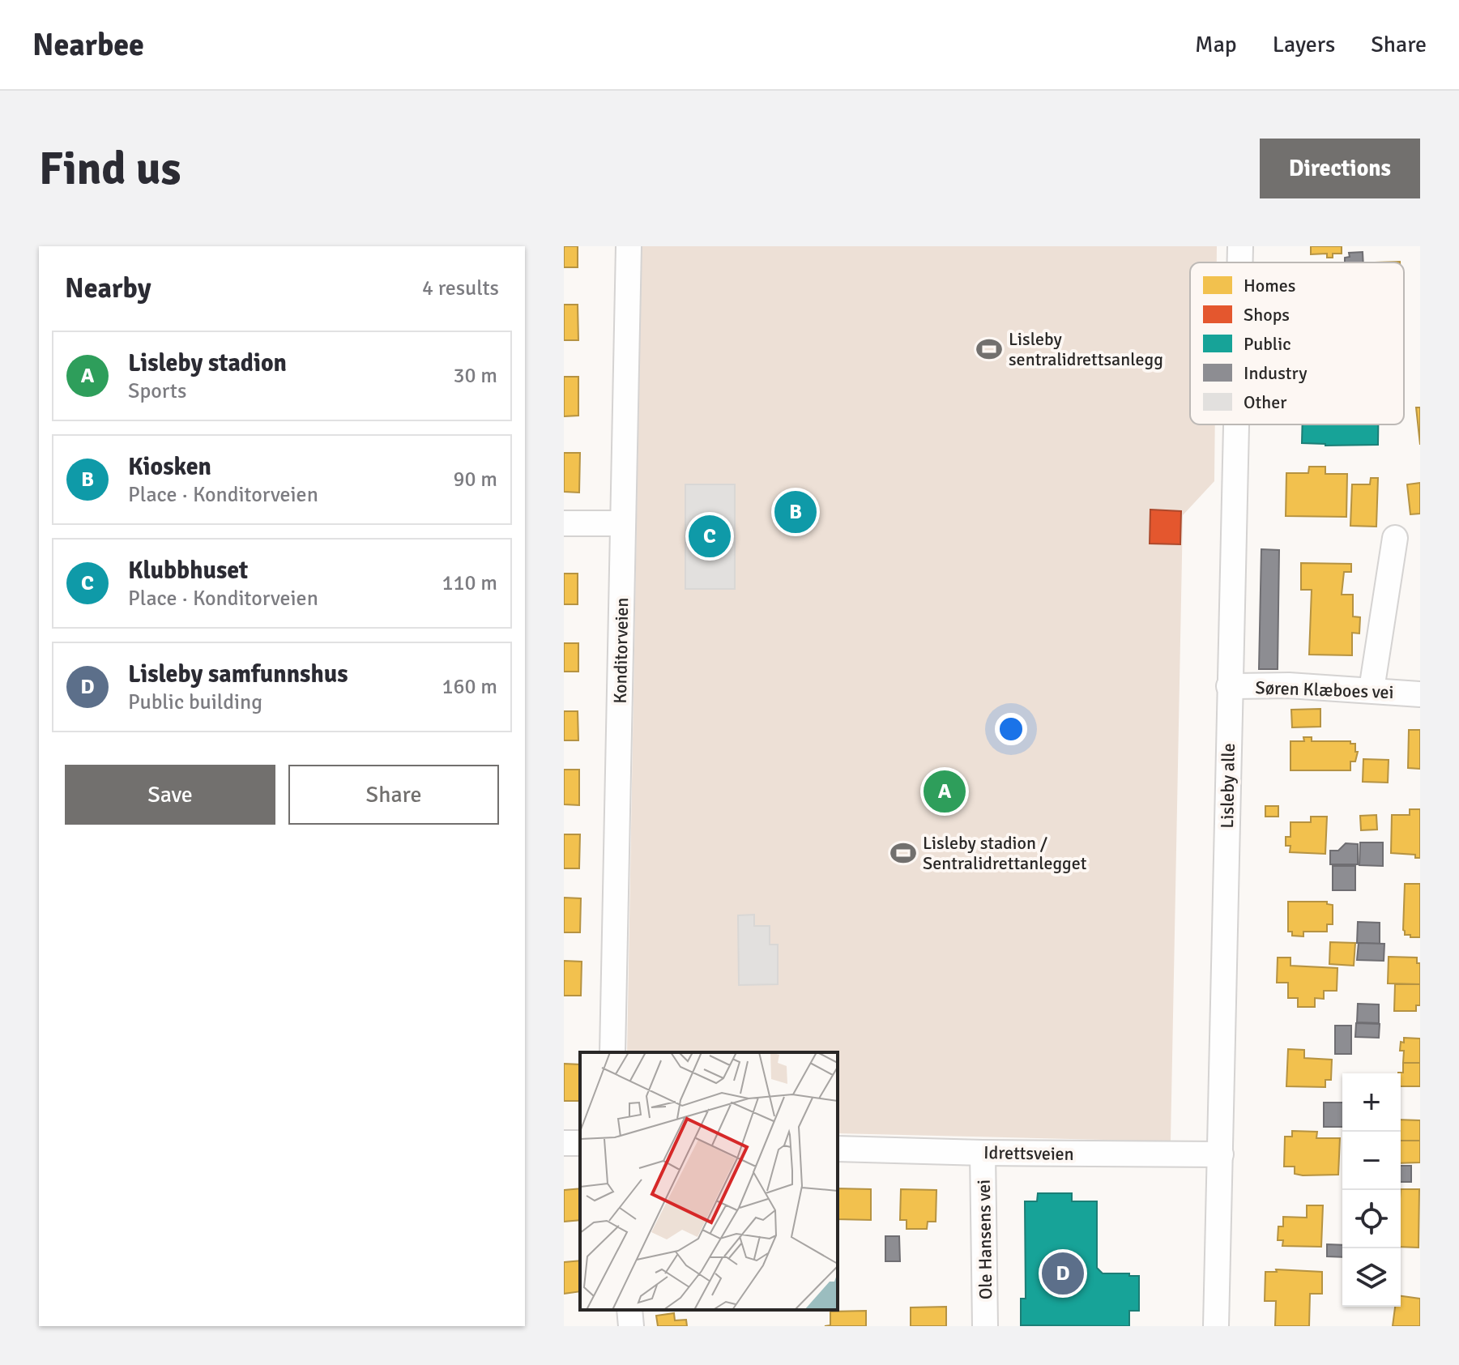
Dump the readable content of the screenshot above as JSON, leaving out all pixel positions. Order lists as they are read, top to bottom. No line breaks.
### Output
{"streets":{"street":["Konditorveien","Søren Klæboes vei","Lisleby alle","Idrettsveien","Ole Hansens vei"]},"crossings":[["Søren Klæboes vei","Lisleby alle"],["Lisleby alle","Idrettsveien"],["Idrettsveien","Ole Hansens vei"]],"places":{"sports":["Lisleby sentralidrettsanlegg","Lisleby stadion / Sentralidrettanlegget"]},"legend":["Homes","Shops","Public","Industry","Other"],"page":{"header":"Nearbee","nav":["Map","Layers","Share"],"buttons":["Directions",["Save","Share"]],"title":"Find us","heading":["Nearby","4 results"],"list":[{"mark":"A","name":"Lisleby stadion","note":"Sports","value":"30 m"},{"mark":"B","name":"Kiosken","note":"Place · Konditorveien","value":"90 m"},{"mark":"C","name":"Klubbhuset","note":"Place · Konditorveien","value":"110 m"},{"mark":"D","name":"Lisleby samfunnshus","note":"Public building","value":"160 m"}],"pins":["B","C","A","D"],"map_buttons":["+","−"]}}
